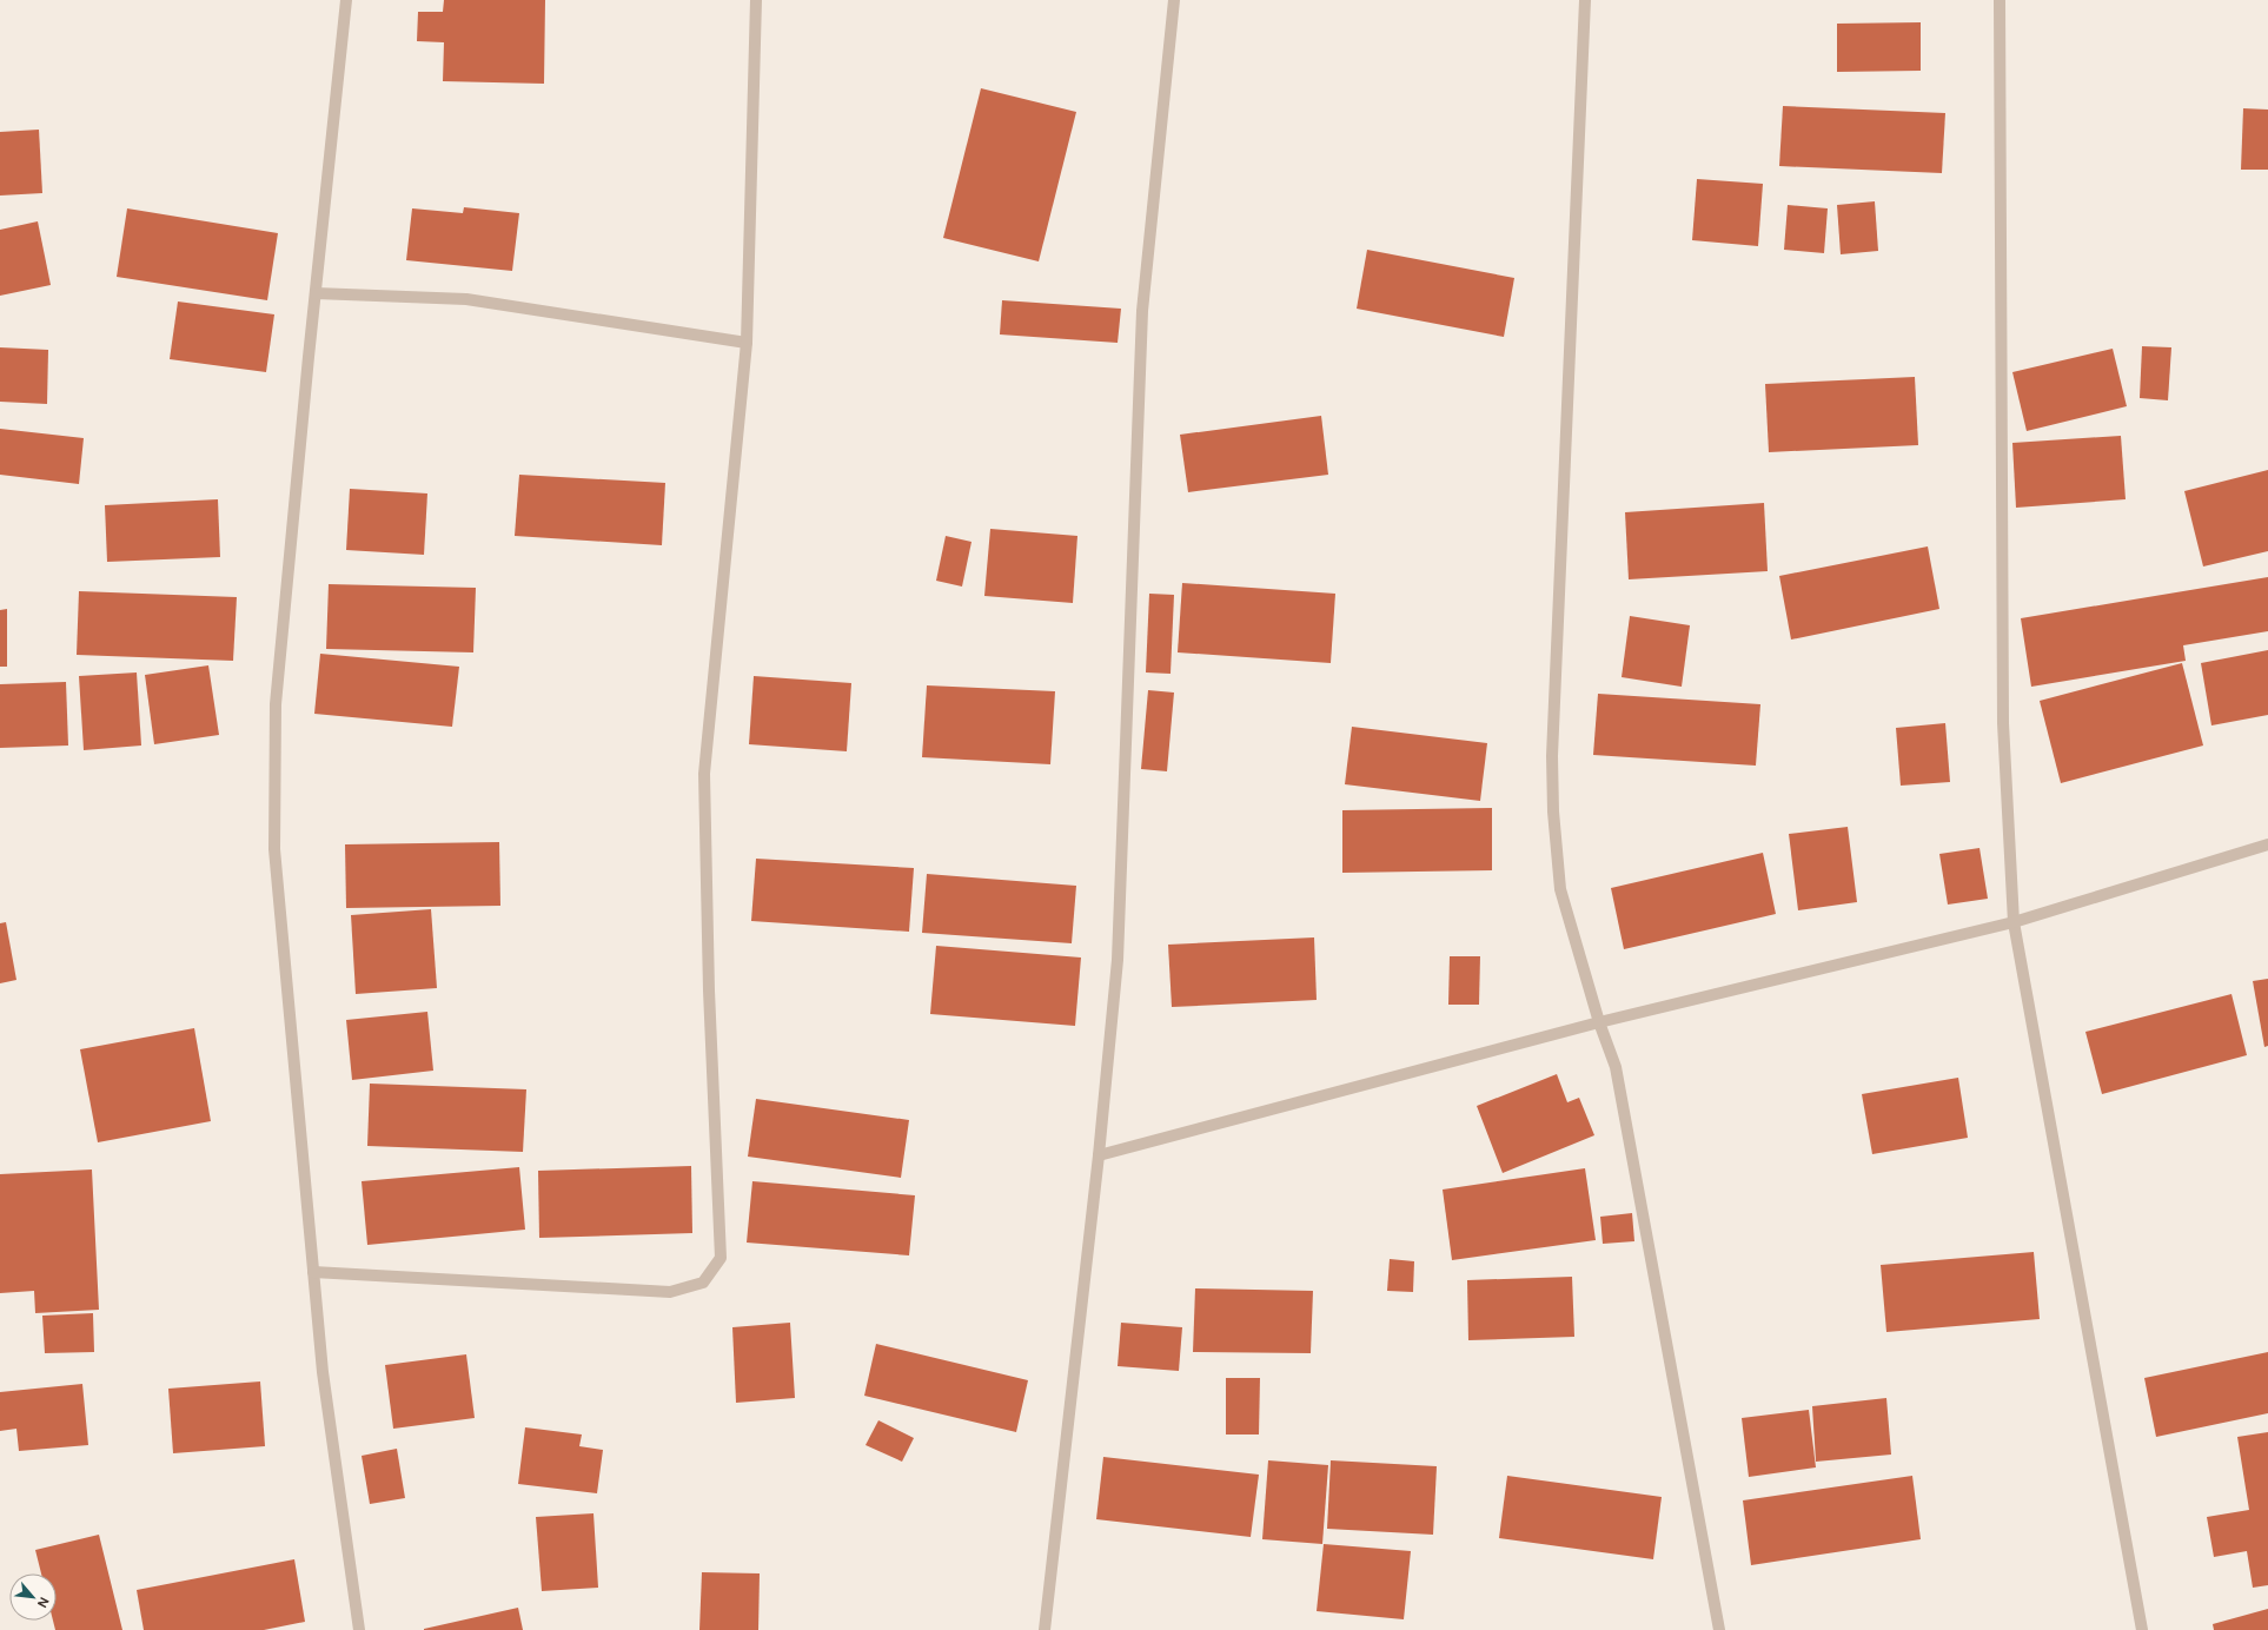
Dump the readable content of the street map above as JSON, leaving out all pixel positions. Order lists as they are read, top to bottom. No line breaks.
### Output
{"north":"bottom right"}
